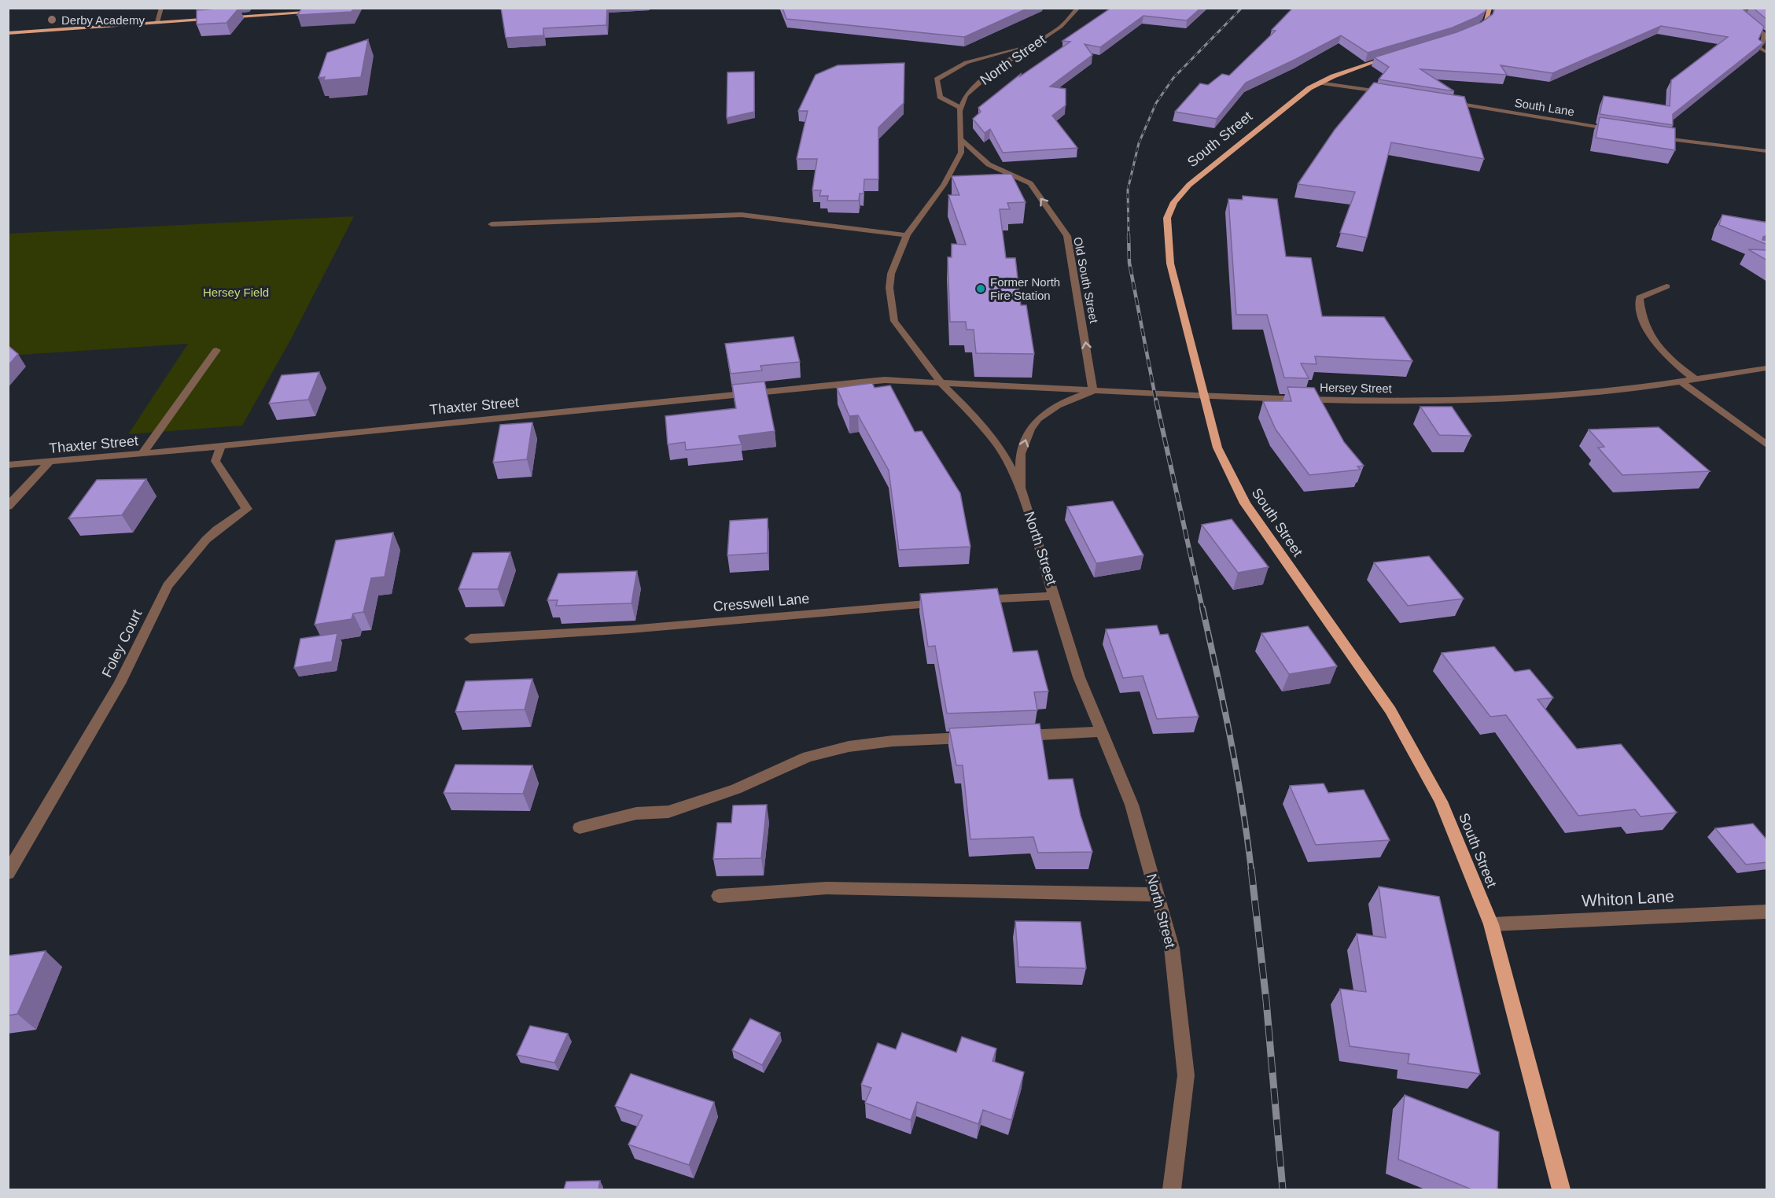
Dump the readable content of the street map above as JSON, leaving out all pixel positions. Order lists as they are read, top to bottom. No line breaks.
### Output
{"streets":{"main road":["South Street"],"street":["North Street","South Lane","Old South Street","Hersey Street","Thaxter Street","Cresswell Lane","Foley Court","Whiton Lane"]},"crossings":[["North Street","Hersey Street"],["North Street","Thaxter Street"],["South Street","Hersey Street"],["South Street","Whiton Lane"],["Old South Street","Hersey Street"],["Hersey Street","Thaxter Street"],["Thaxter Street","Foley Court"]],"one_way":["Old South Street"],"parks":["Hersey Field"],"places":["Derby Academy","Former North Fire Station"]}
